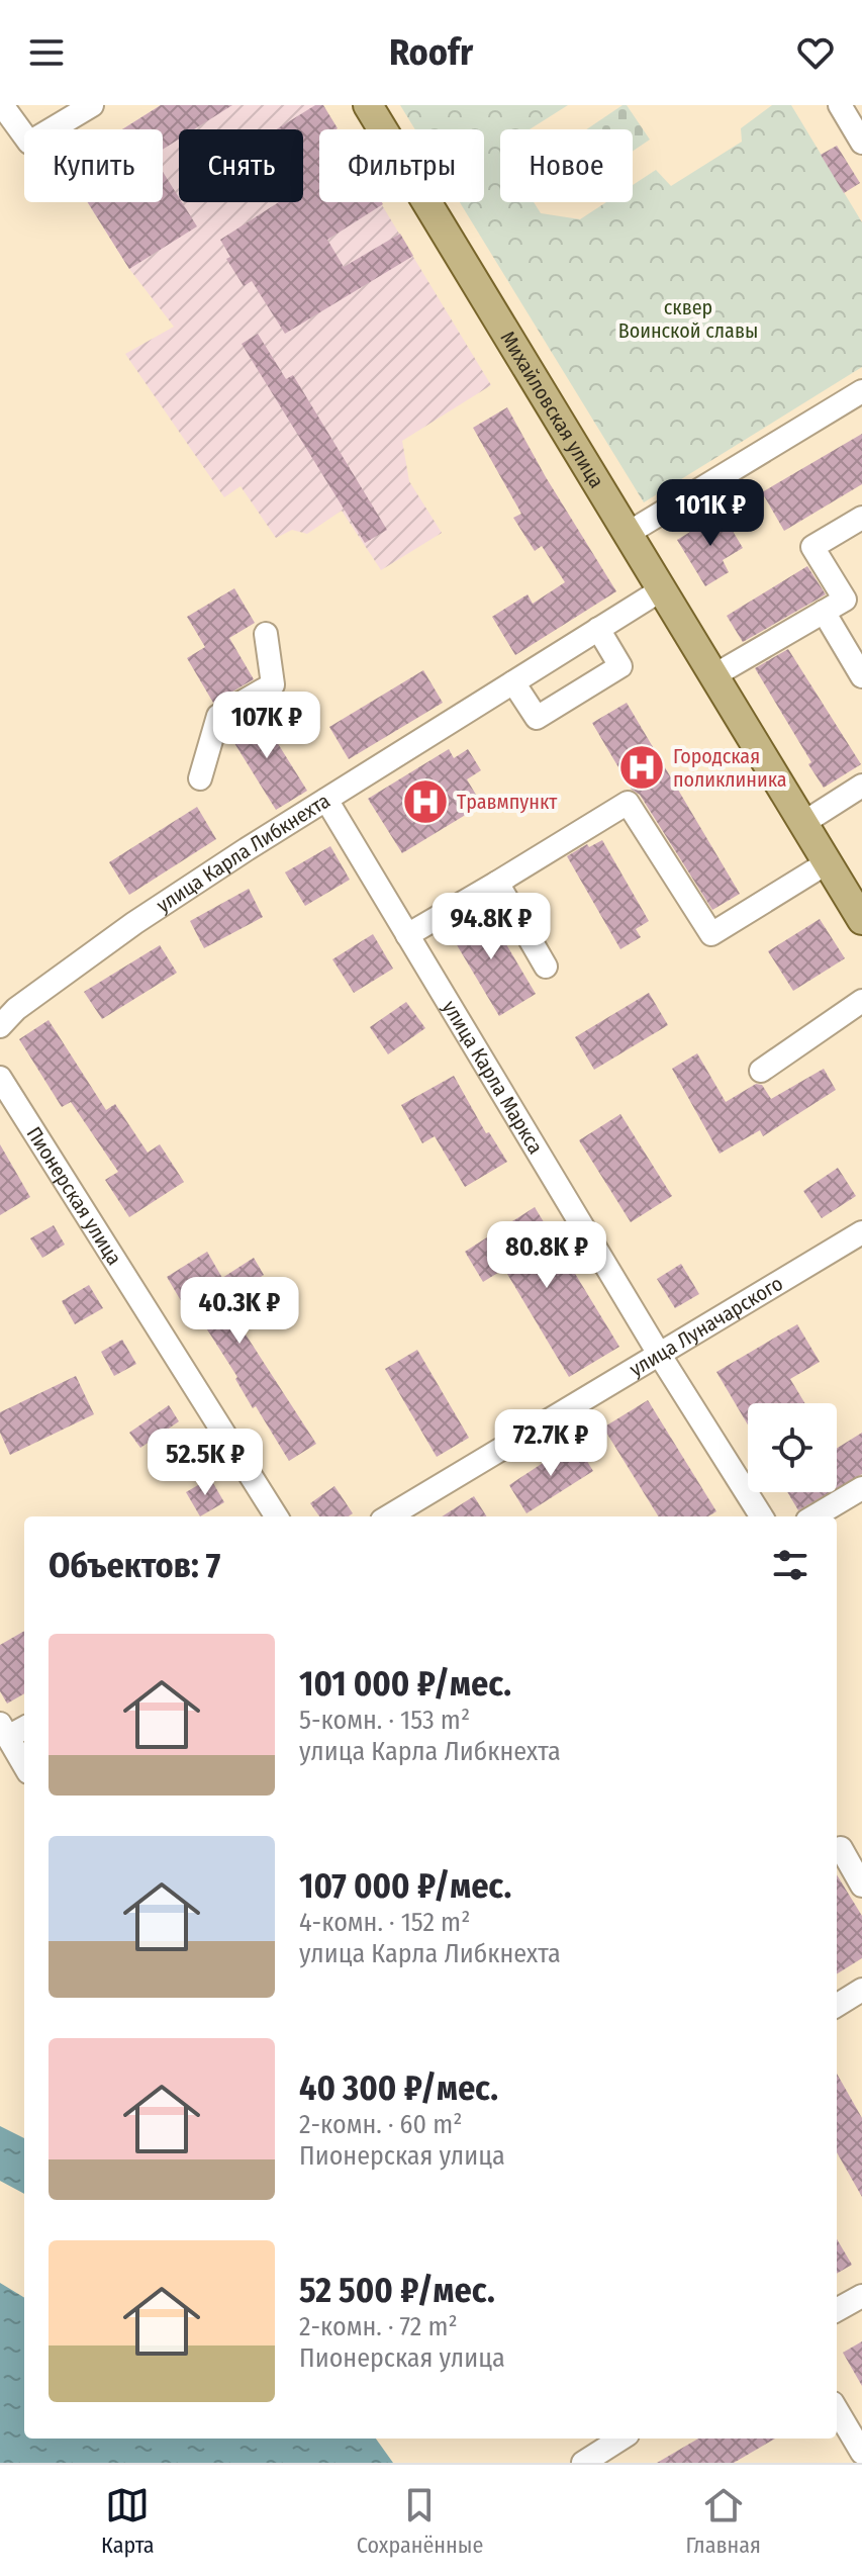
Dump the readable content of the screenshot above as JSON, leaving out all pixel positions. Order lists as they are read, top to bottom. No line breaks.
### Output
{"streets":{"main road":["Михайловская улица"],"street":["улица Карла Либкнехта","улица Карла Маркса","Пионерская улица","улица Луначарского"]},"crossings":[["Михайловская улица","улица Карла Либкнехта"],["улица Карла Либкнехта","улица Карла Маркса"],["улица Карла Маркса","улица Луначарского"]],"parks":["сквер Воинской славы"],"places":{"hospital":["Городская поликлиника","Травмпункт"]},"page":{"header":"Roofr","chip":["Купить","Снять","Фильтры","Новое"],"price":["101K ₽","107K ₽","94.8K ₽","80.8K ₽","40.3K ₽","72.7K ₽","52.5K ₽"],"heading":"Объектов: 7","list":[{"name":"101 000 ₽/мес.","note":"5-комн. · 153 m² · улица Карла Либкнехта"},{"name":"107 000 ₽/мес.","note":"4-комн. · 152 m² · улица Карла Либкнехта"},{"name":"40 300 ₽/мес.","note":"2-комн. · 60 m² · Пионерская улица"},{"name":"52 500 ₽/мес.","note":"2-комн. · 72 m² · Пионерская улица"}],"tabs":["Карта","Сохранённые","Главная"]}}
